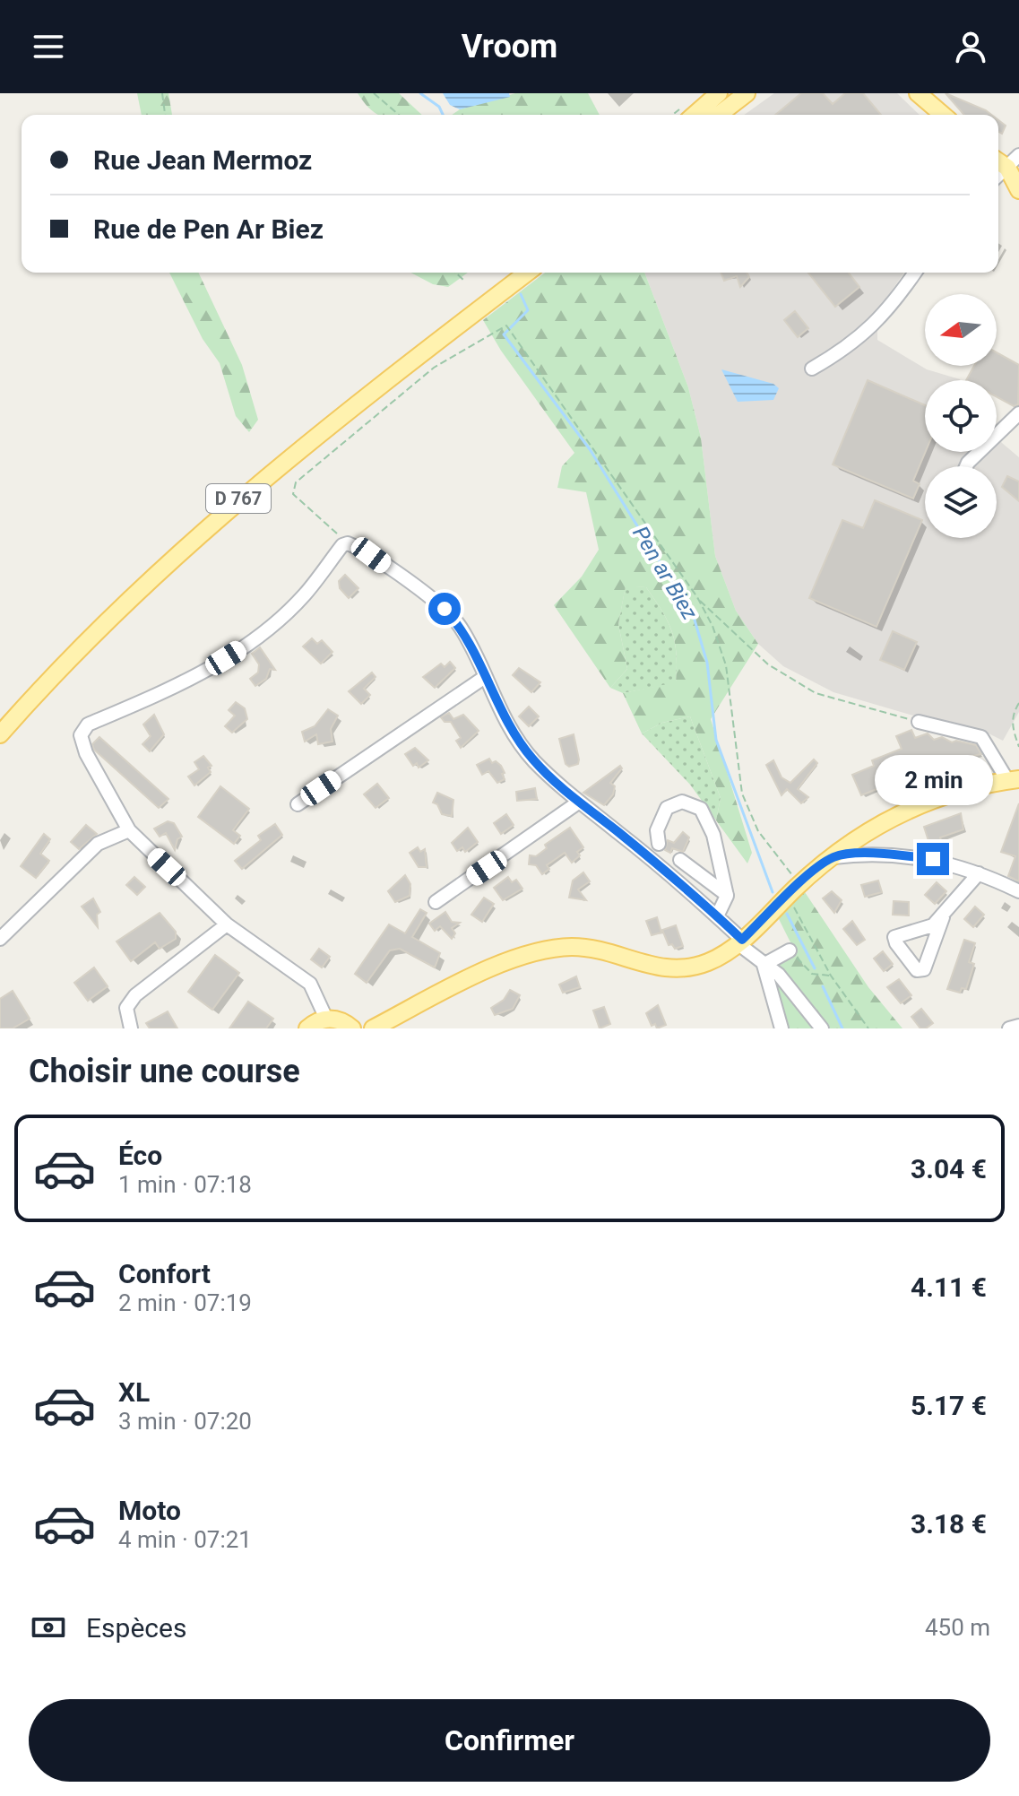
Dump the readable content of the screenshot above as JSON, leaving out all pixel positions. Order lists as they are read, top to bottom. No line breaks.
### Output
{"streets":{"main road":["D 767"]},"water":["Pen ar Biez"],"north":"left","page":{"header":"Vroom","banner":["Rue Jean Mermoz","Rue de Pen Ar Biez"],"bubble":"2 min","heading":"Choisir une course","list":[{"name":"Éco","note":"1 min · 07:18","value":"3.04 €"},{"name":"Confort","note":"2 min · 07:19","value":"4.11 €"},{"name":"XL","note":"3 min · 07:20","value":"5.17 €"},{"name":"Moto","note":"4 min · 07:21","value":"3.18 €"}],"pay":["Espèces","450 m"],"buttons":"Confirmer"}}
